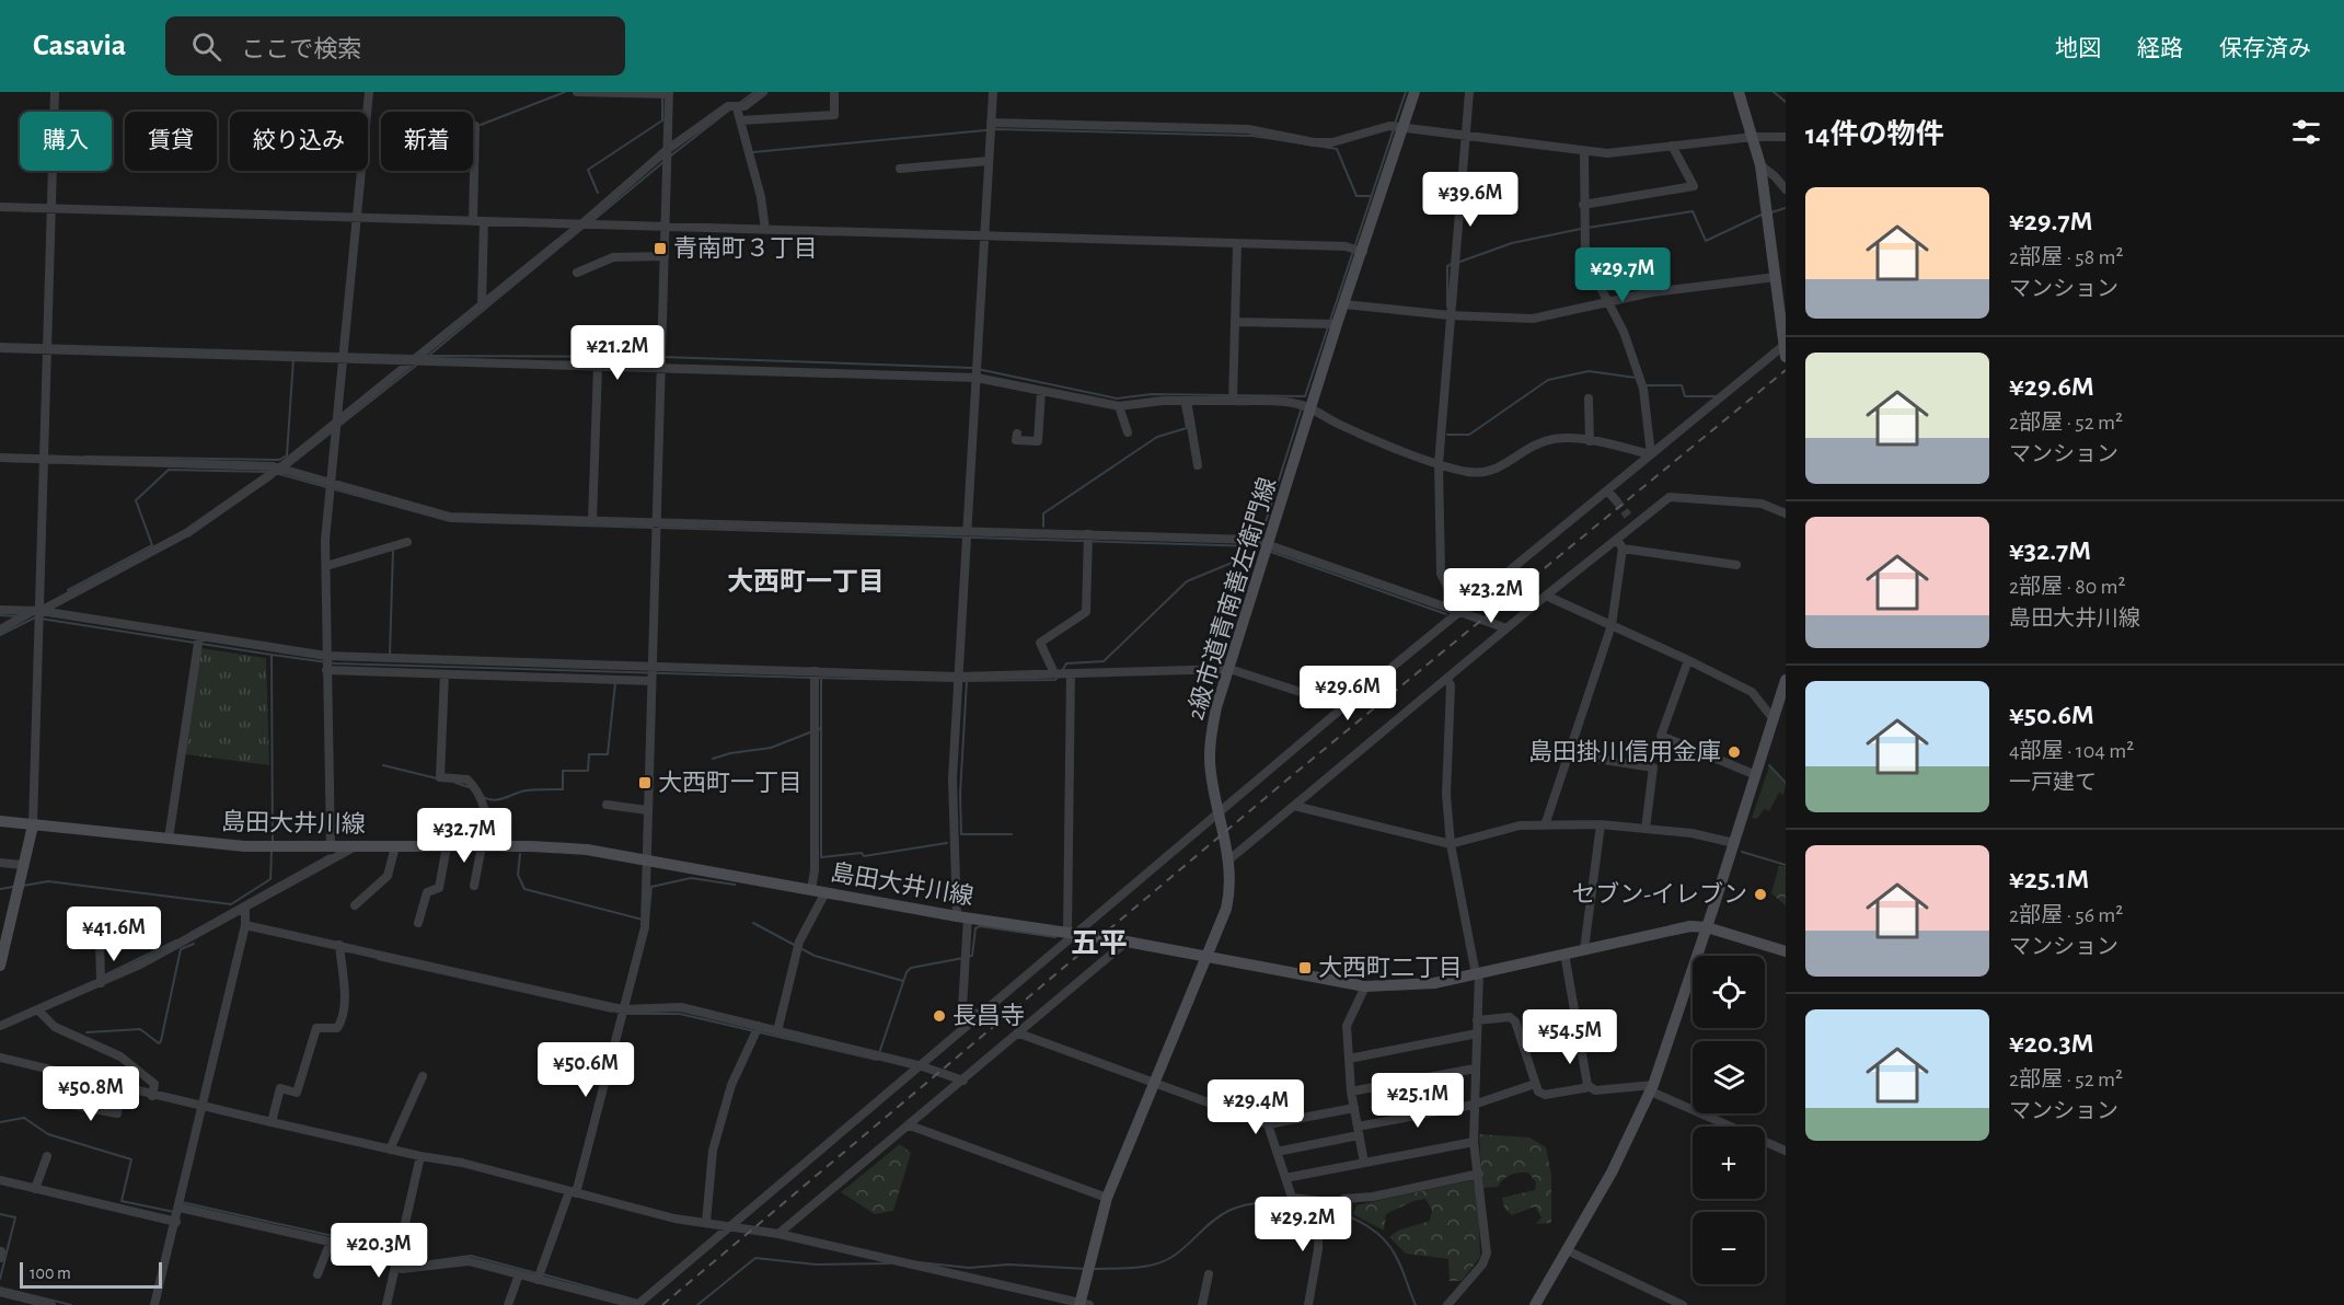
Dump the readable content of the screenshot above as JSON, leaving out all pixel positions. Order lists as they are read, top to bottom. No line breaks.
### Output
{"streets":{"main road":["2級市道青南善左衛門線","島田大井川線"]},"crossings":[["2級市道青南善左衛門線","島田大井川線"]],"districts":["大西町一丁目","五平"],"places":{"transit":["青南町３丁目","大西町一丁目","大西町二丁目"],"other":["島田掛川信用金庫","セブン-イレブン","長昌寺"]},"scale_bar":"100 m","page":{"header":"Casavia","search":"ここで検索","nav":["地図","経路","保存済み"],"heading":"14件の物件","chip":["購入","賃貸","絞り込み","新着"],"list":[{"name":"¥29.7M","note":"2部屋 · 58 m² · マンション"},{"name":"¥29.6M","note":"2部屋 · 52 m² · マンション"},{"name":"¥32.7M","note":"2部屋 · 80 m² · 島田大井川線"},{"name":"¥50.6M","note":"4部屋 · 104 m² · 一戸建て"},{"name":"¥25.1M","note":"2部屋 · 56 m² · マンション"},{"name":"¥20.3M","note":"2部屋 · 52 m² · マンション"}],"price":["¥39.6M","¥29.7M","¥21.2M","¥23.2M","¥29.6M","¥32.7M","¥41.6M","¥54.5M","¥50.6M","¥50.8M","¥25.1M","¥29.4M","¥29.2M","¥20.3M"],"map_buttons":["+","−"],"scale":"100 m"}}
